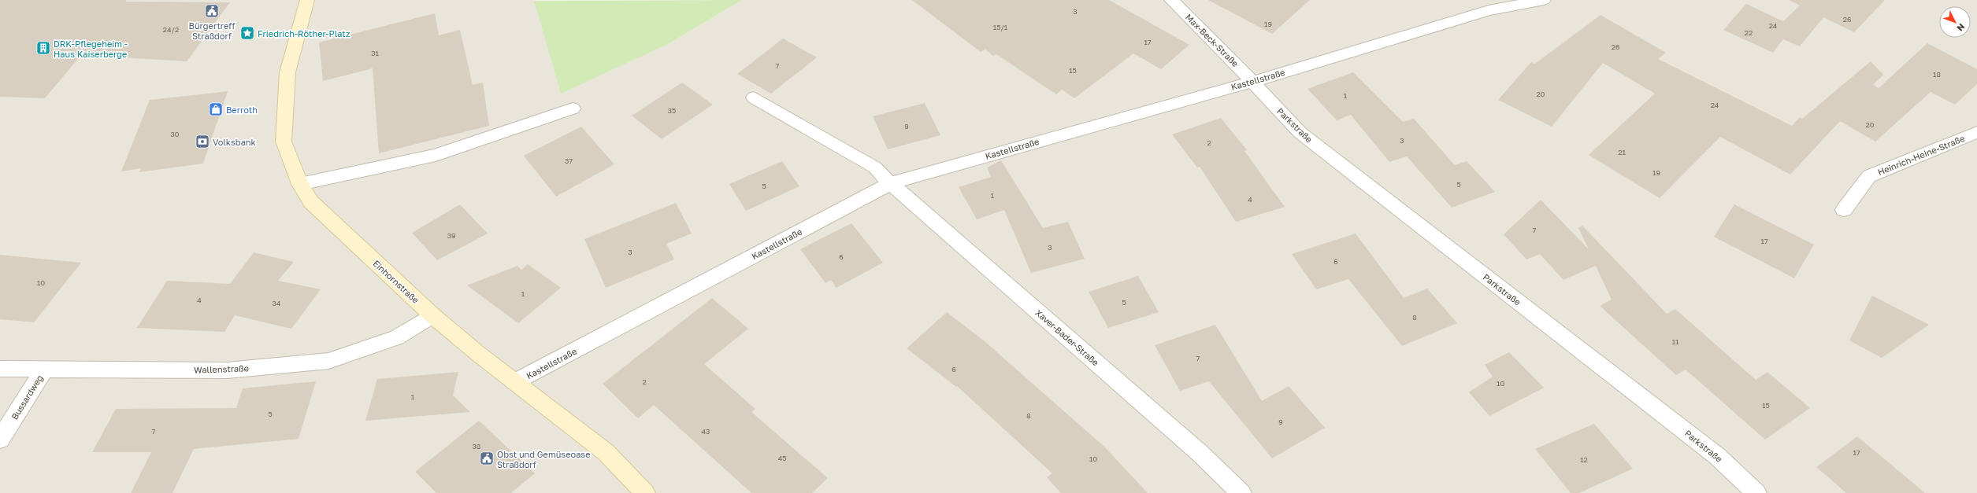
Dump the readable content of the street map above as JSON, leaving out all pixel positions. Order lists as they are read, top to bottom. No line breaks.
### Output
{"streets":{"main road":["Einhornstraße"],"street":["Max-Beck-Straße","Kastellstraße","Parkstraße","Heinrich-Heine-Straße","Xaver-Bader-Straße","Wallenstraße","Bussardweg"]},"crossings":[["Max-Beck-Straße","Kastellstraße"],["Max-Beck-Straße","Parkstraße"],["Kastellstraße","Parkstraße"],["Kastellstraße","Einhornstraße"],["Kastellstraße","Xaver-Bader-Straße"],["Einhornstraße","Wallenstraße"],["Wallenstraße","Bussardweg"]],"places":{"public building":["Bürgertreff Straßdorf","Obst und Gemüseoase Straßdorf"],"place":["Friedrich-Röther-Platz"],"building":["DRK-Pflegeheim - Haus Kaiserberge"],"shop":["Berroth"],"bank":["Volksbank"]},"house_numbers":["3","26","19","24","15/1","24/2","22","17","26","31","7","15","18","20","1","24","35","20","9","30","3","2","21","37","19","5","5","1","4","7","39","17","3","3","6","6","10","1","4","5","34","8","11","7","6","2","10","1","15","5","8","9","7","43","38","17","45","10","12"],"north":"bottom right"}
